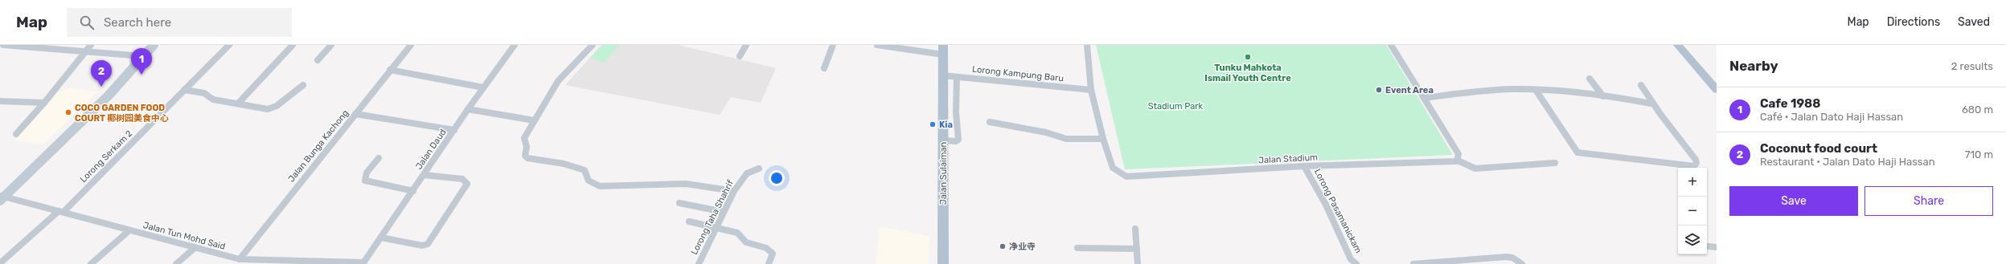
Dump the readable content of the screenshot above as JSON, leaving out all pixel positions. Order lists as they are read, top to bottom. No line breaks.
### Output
{"streets":{"main road":["Jalan Sulaiman"],"street":["Lorong Kampung Baru","Jalan Bunga Kachong","Jalan Daud","Lorong Serkam 2","Jalan Stadium","Lorong Pasamanickam","Lorong Taha Shahrif","Jalan Tun Mohd Said"]},"crossings":[["Lorong Kampung Baru","Jalan Stadium"],["Lorong Kampung Baru","Jalan Sulaiman"],["Jalan Bunga Kachong","Jalan Tun Mohd Said"],["Jalan Daud","Jalan Tun Mohd Said"],["Lorong Serkam 2","Jalan Tun Mohd Said"],["Jalan Stadium","Lorong Pasamanickam"]],"parks":["Stadium Park"],"places":["Tunku Mahkota Ismail Youth Centre","Event Area","COCO GARDEN FOOD COURT 椰树园美食中心","Kia","净业寺"],"page":{"header":"Map","search":"Search here","nav":["Map","Directions","Saved"],"heading":["Nearby","2 results"],"pins":["1","2"],"list":[{"mark":"1","name":"Cafe 1988","note":"Café · Jalan Dato Haji Hassan","value":"680 m"},{"mark":"2","name":"Coconut food court","note":"Restaurant · Jalan Dato Haji Hassan","value":"710 m"}],"map_buttons":["+","−"],"buttons":["Save","Share"]}}
